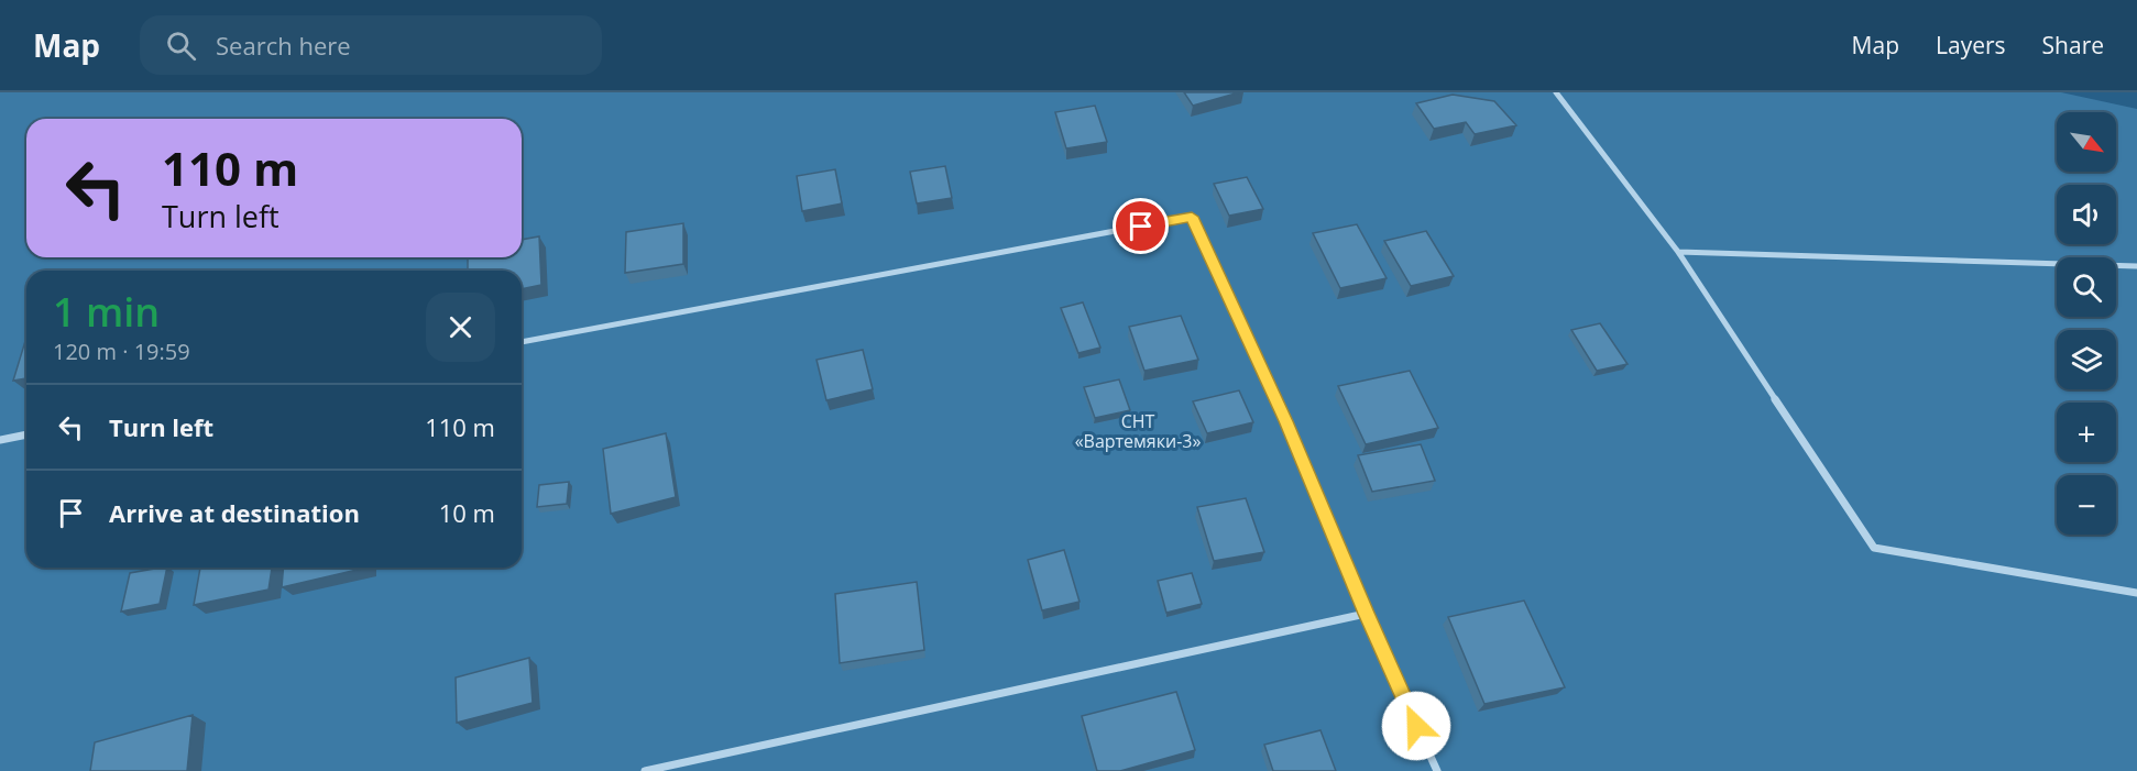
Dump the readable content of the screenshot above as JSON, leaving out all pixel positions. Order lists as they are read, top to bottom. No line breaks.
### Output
{"parks":["СНТ «Вартемяки-3»"],"north":"bottom right","page":{"header":"Map","search":"Search here","nav":["Map","Layers","Share"],"map_buttons":["+","−"],"turn":["110 m","Turn left"],"heading":["1 min","120 m · 19:59"],"list":[{"name":"Turn left","value":"110 m"},{"name":"Arrive at destination","value":"10 m"}]}}
